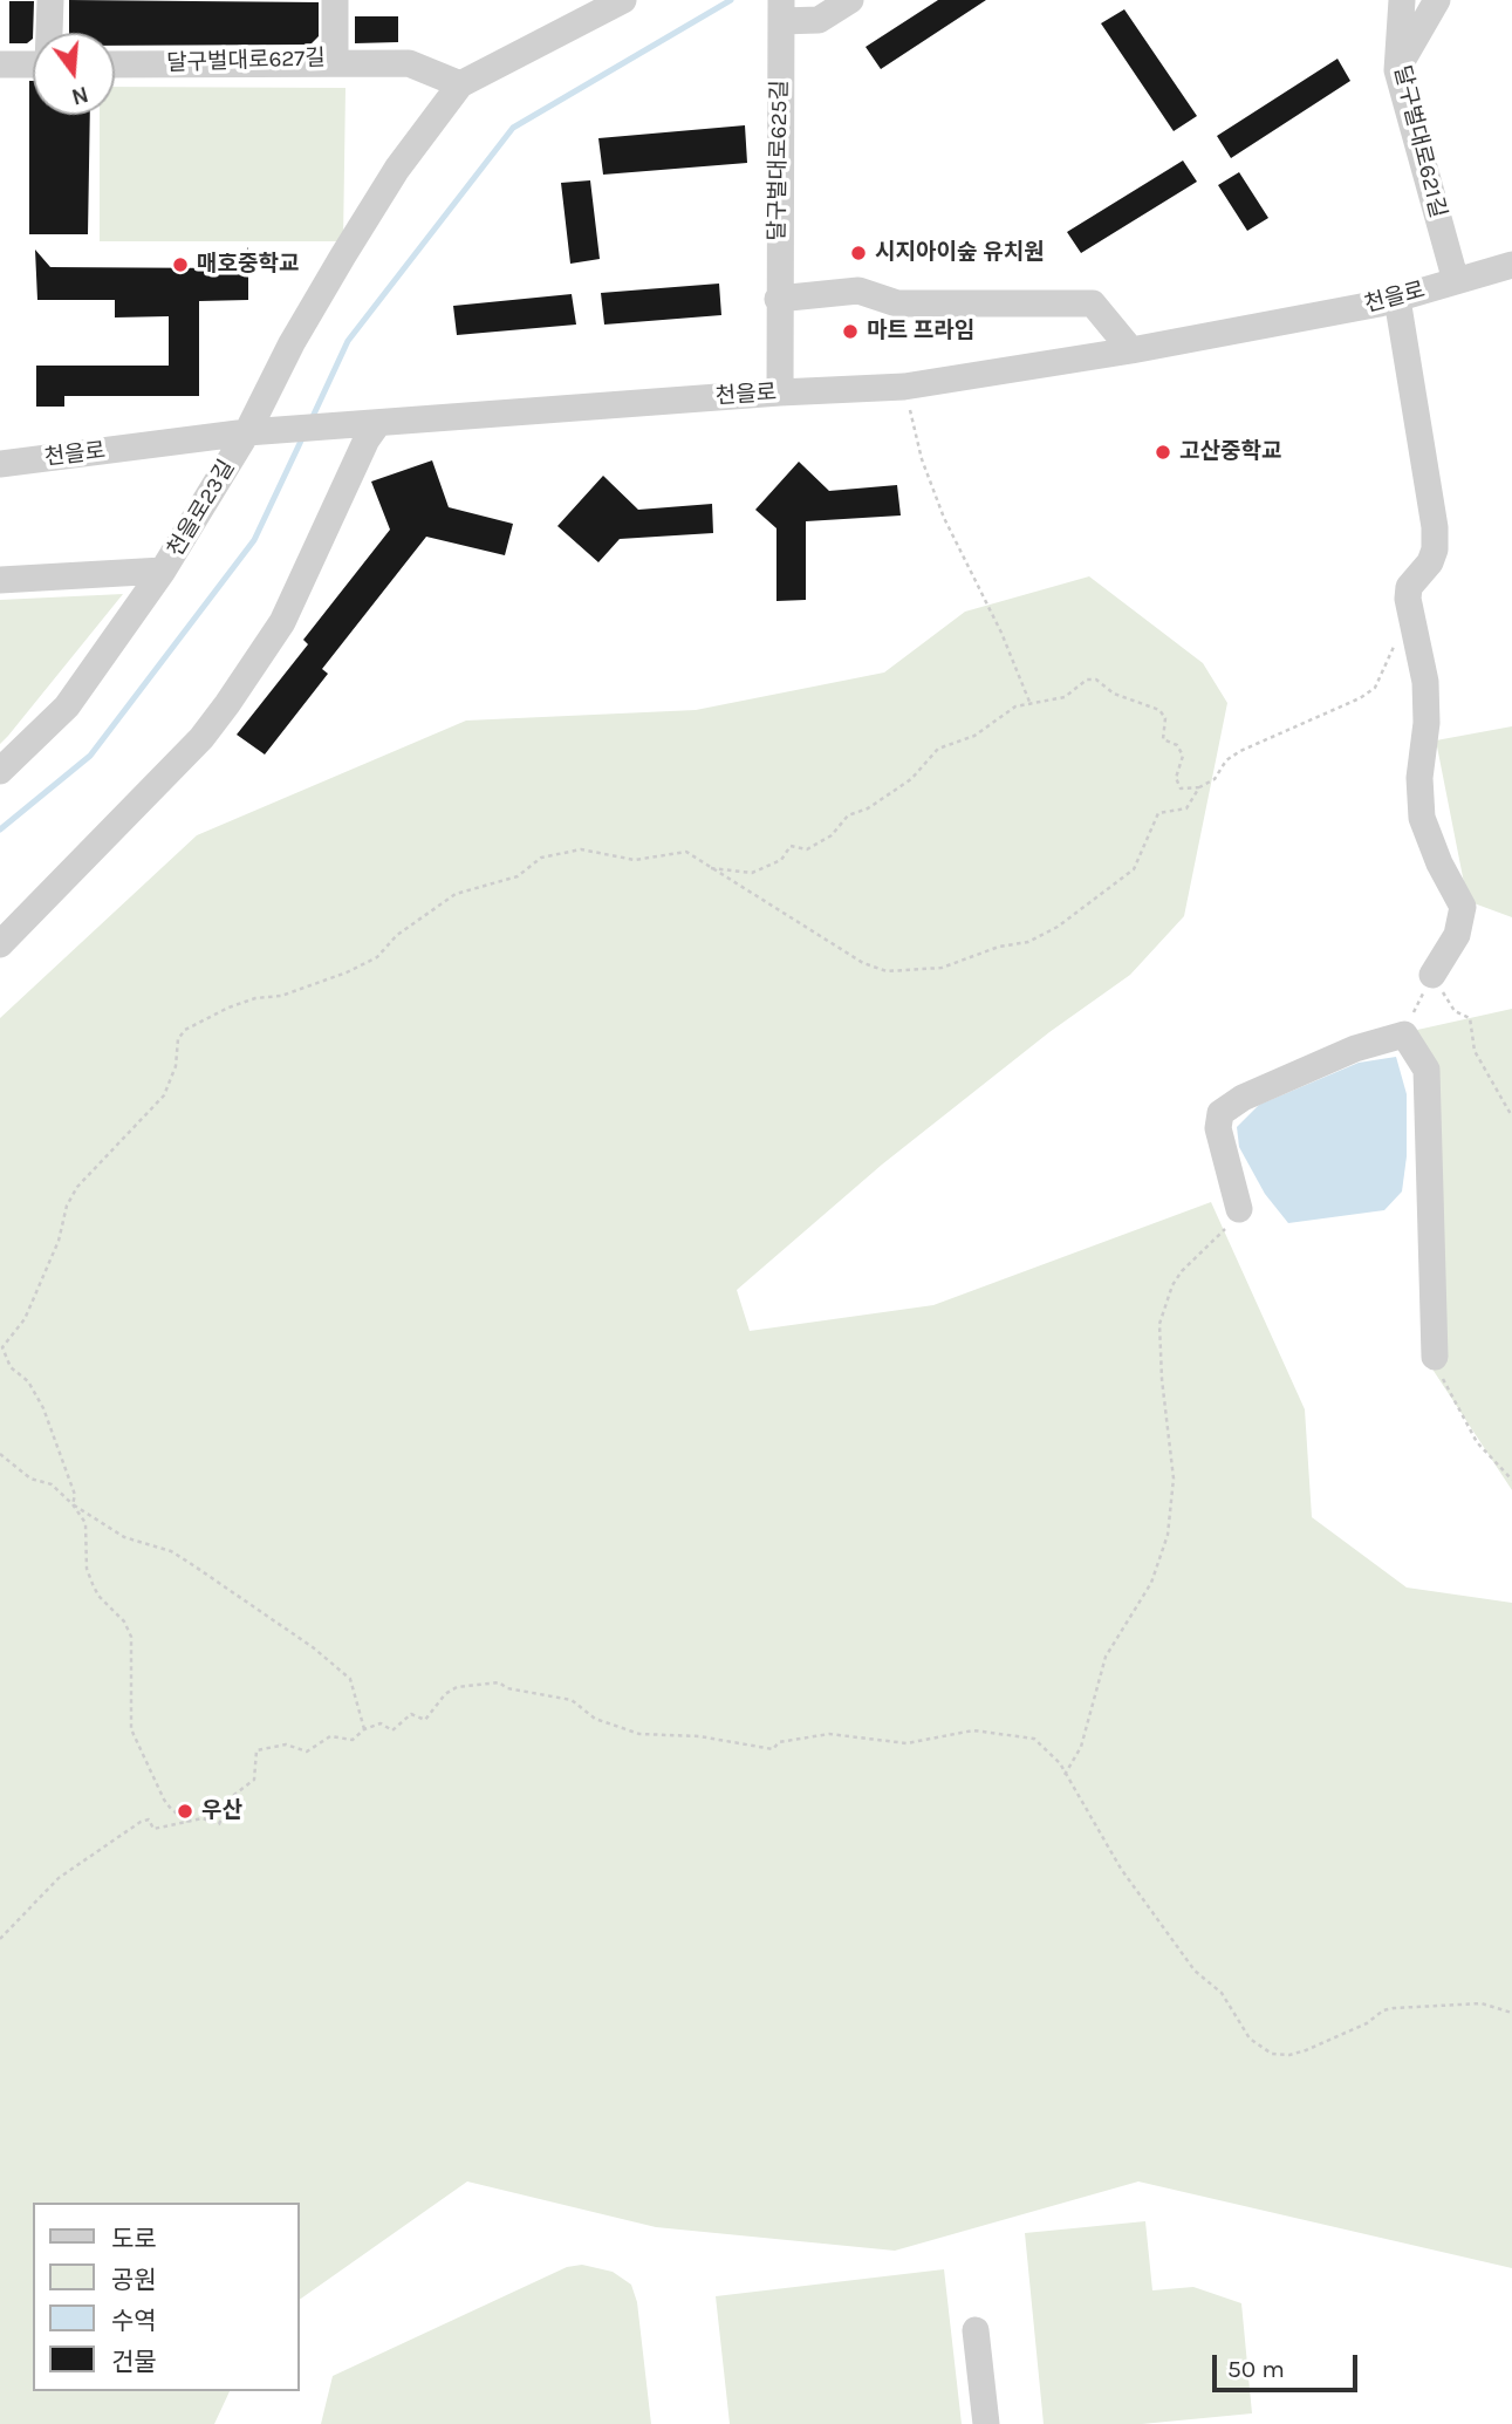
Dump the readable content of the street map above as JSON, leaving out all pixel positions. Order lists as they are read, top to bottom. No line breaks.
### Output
{"streets":{"street":["달구벌대로627길","달구벌대로621길","달구벌대로625길","천을로","천을로23길"]},"crossings":[["달구벌대로621길","천을로"],["달구벌대로625길","천을로"],["천을로","천을로23길"]],"places":["시지아이숲 유치원","매호중학교","마트 프라임","고산중학교","우산"],"legend":["도로","공원","수역","건물"],"scale_bar":"50 m","north":"bottom"}
